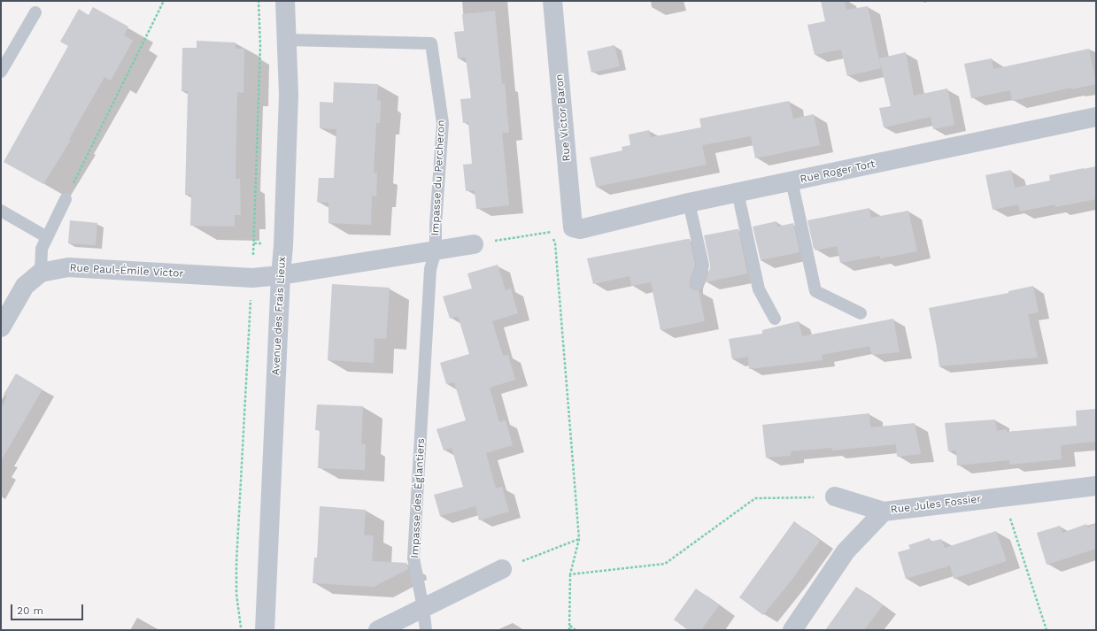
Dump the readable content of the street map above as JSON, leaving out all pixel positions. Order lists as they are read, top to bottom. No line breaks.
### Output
{"streets":{"street":["Rue Victor Baron","Rue Roger Tort","Impasse du Percheron","Rue Paul-Émile Victor","Avenue des Frais Lieux","Rue Jules Fossier"],"lane":["Impasse des Églantiers"]},"crossings":[["Rue Victor Baron","Rue Roger Tort"],["Impasse du Percheron","Rue Paul-Émile Victor"],["Impasse du Percheron","Avenue des Frais Lieux"],["Impasse du Percheron","Impasse des Églantiers"],["Rue Paul-Émile Victor","Avenue des Frais Lieux"]],"scale_bar":"20 m"}
